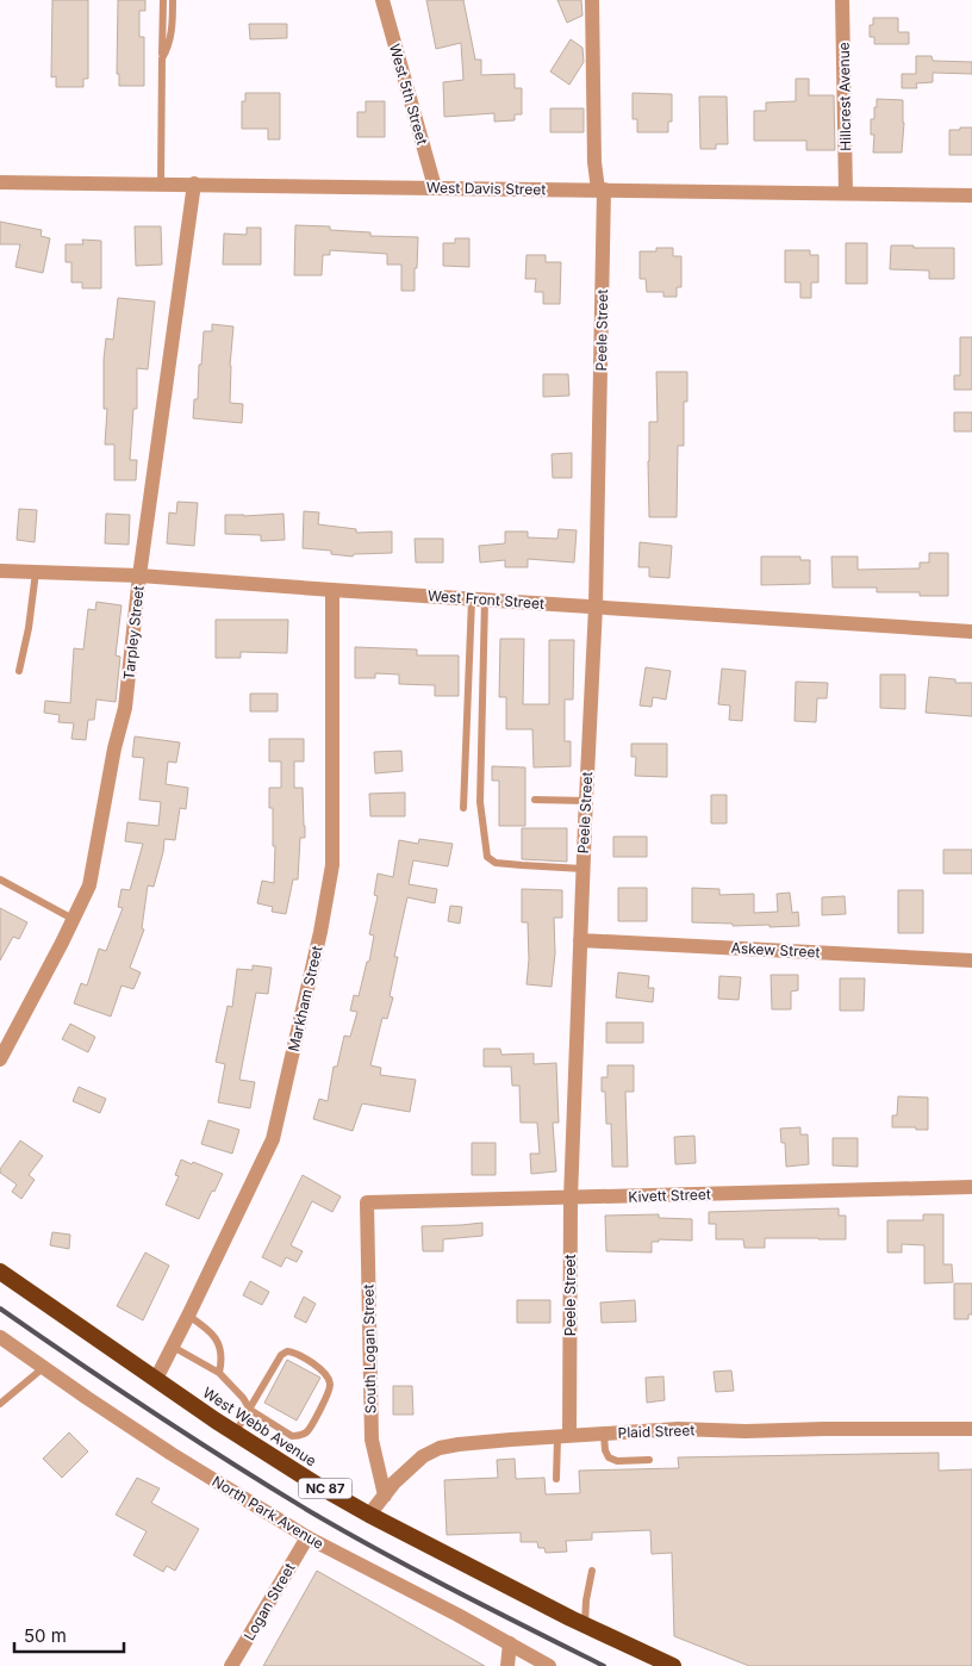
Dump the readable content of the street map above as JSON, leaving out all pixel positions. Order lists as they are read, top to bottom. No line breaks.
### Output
{"streets":{"highway":["West Webb Avenue","NC 87"],"street":["West 5th Street","Hillcrest Avenue","West Davis Street","Peele Street","West Front Street","Tarpley Street","Askew Street","Markham Street","Kivett Street","South Logan Street","Plaid Street","North Park Avenue","Logan Street"]},"crossings":[["West 5th Street","West Davis Street"],["Hillcrest Avenue","West Davis Street"],["West Davis Street","Peele Street"],["West Davis Street","Tarpley Street"],["Peele Street","West Front Street"],["Peele Street","Askew Street"],["Peele Street","Kivett Street"],["Peele Street","Plaid Street"],["West Front Street","Tarpley Street"],["West Front Street","Markham Street"],["Markham Street","West Webb Avenue"],["Kivett Street","South Logan Street"],["South Logan Street","Plaid Street"],["West Webb Avenue","Plaid Street"],["North Park Avenue","Logan Street"]],"scale_bar":"50 m"}
